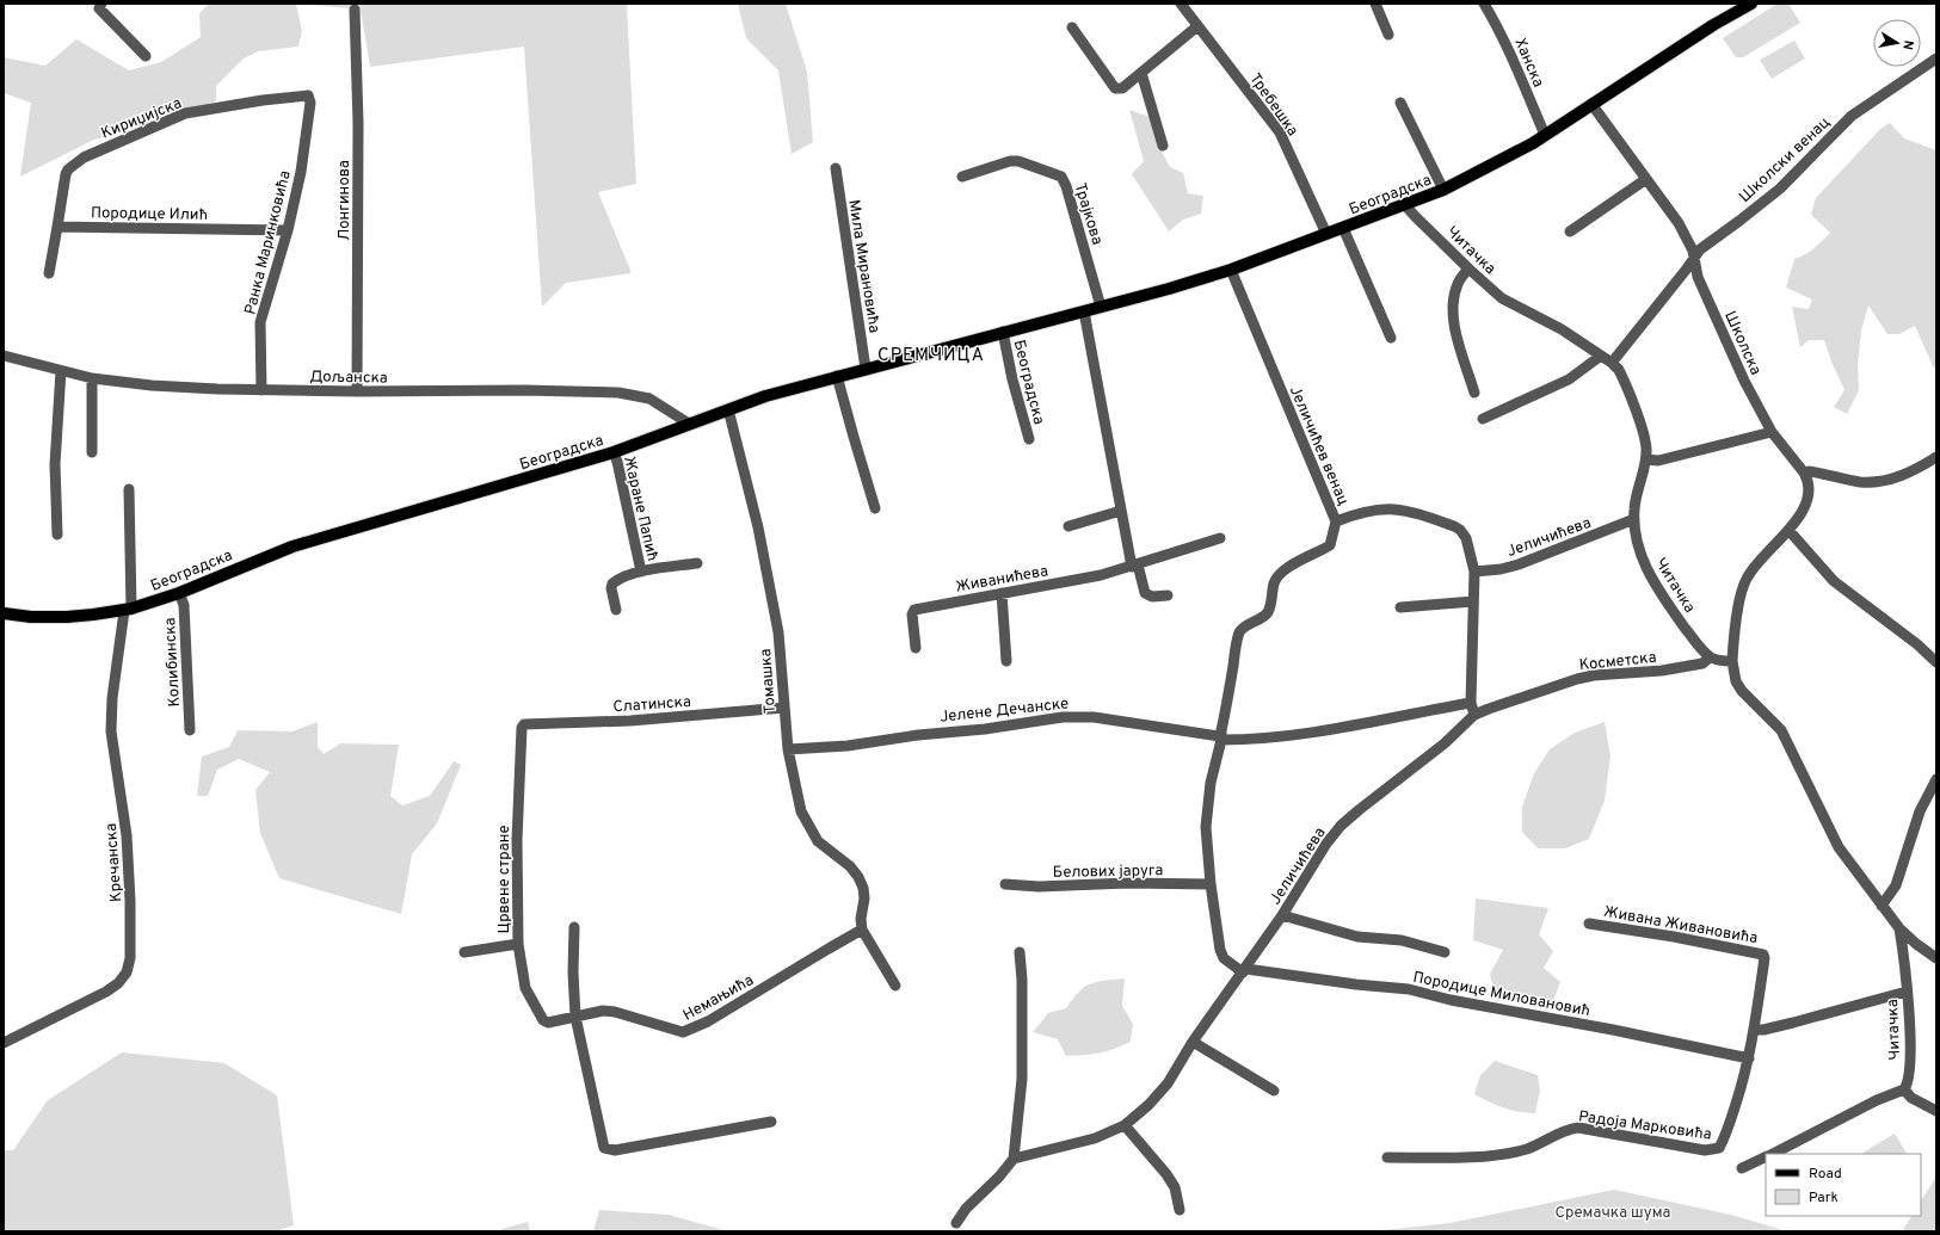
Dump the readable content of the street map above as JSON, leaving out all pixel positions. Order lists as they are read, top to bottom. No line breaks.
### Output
{"streets":{"main road":["Београдска"],"street":["Ханска","Требешка","Кириџијска","Школски венац","Лонгинова","Породице Илић","Трајкова","Ранка Маринковића","Читачка","Мила Мирановића","Школска","Дољанска","Јеличићев венац","Жаране Папић","Јеличићева","Живанићева","Косметска","Колибинска","Томашка","Слатинска","Јелене Дечанске","Кречанска","Белових јаруга","Црвене стране","Живана Живановића","Породице Миловановић","Немањића","Радоја Марковића"]},"crossings":[["Ханска","Београдска"],["Требешка","Београдска"],["Кириџијска","Породице Илић"],["Кириџијска","Ранка Маринковића"],["Школски венац","Читачка"],["Школски венац","Школска"],["Београдска","Трајкова"],["Београдска","Читачка"],["Београдска","Мила Мирановића"],["Београдска","Школска"],["Београдска","Дољанска"],["Београдска","Јеличићев венац"],["Београдска","Жаране Папић"],["Београдска","Колибинска"],["Београдска","Томашка"],["Београдска","Кречанска"],["Лонгинова","Дољанска"],["Породице Илић","Ранка Маринковића"],["Ранка Маринковића","Дољанска"],["Читачка","Школска"],["Читачка","Јеличићева"],["Читачка","Косметска"],["Јеличићев венац","Јеличићева"],["Јеличићев венац","Јелене Дечанске"],["Јеличићев венац","Белових јаруга"],["Јеличићев венац","Породице Миловановић"],["Јеличићева","Косметска"],["Јеличићева","Породице Миловановић"],["Томашка","Слатинска"],["Томашка","Јелене Дечанске"],["Томашка","Немањића"],["Слатинска","Црвене стране"],["Црвене стране","Немањића"],["Породице Миловановић","Радоја Марковића"]],"districts":["СРЕМЧИЦА"],"parks":["Сремачка шума"],"legend":["Road","Park"],"north":"right"}
